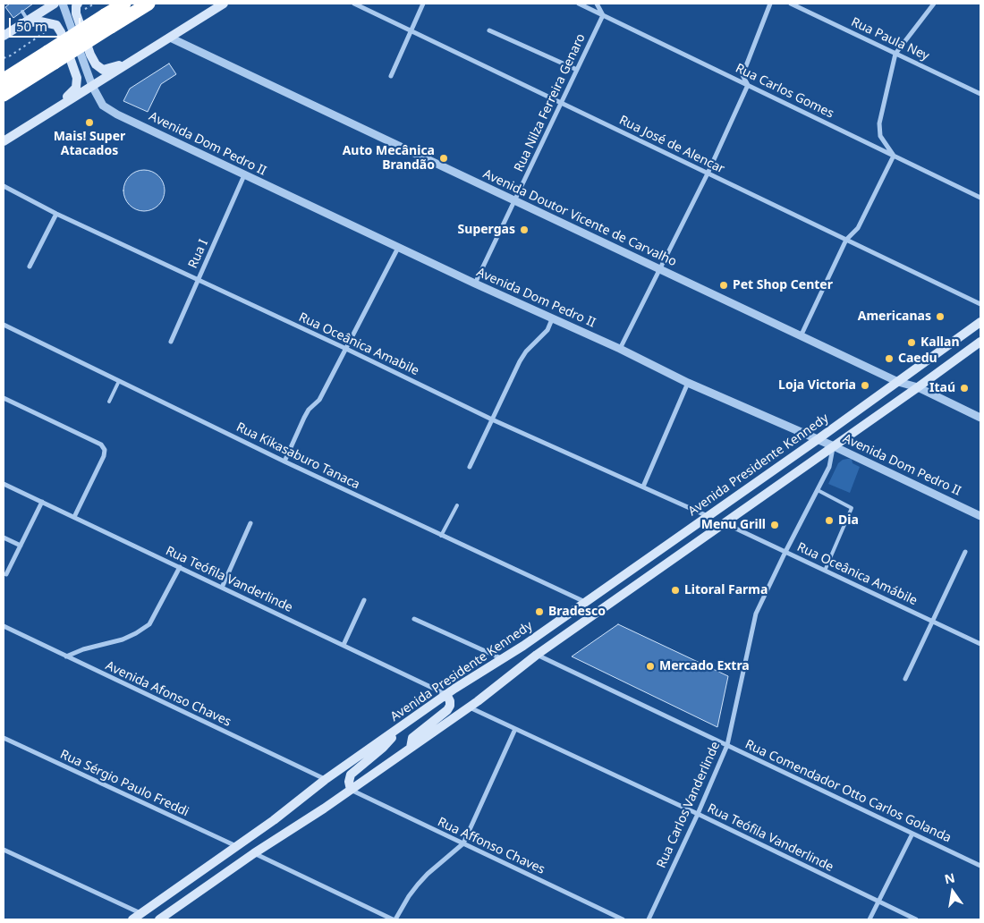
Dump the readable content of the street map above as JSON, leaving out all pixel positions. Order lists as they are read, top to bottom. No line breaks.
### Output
{"streets":{"main road":["Avenida Presidente Kennedy"],"street":["Rua Paula Ney","Rua Carlos Gomes","Rua Nilza Ferreira Genaro","Avenida Dom Pedro II","Rua José de Alencar","Avenida Doutor Vicente de Carvalho","Rua I","Rua Oceânica Amabile","Rua Kikasaburo Tanaca","Rua Oceânica Amábile","Rua Teófila Vanderlinde","Avenida Afonso Chaves","Rua Sérgio Paulo Freddi","Rua Comendador Otto Carlos Golanda","Rua Carlos Vanderlinde","Rua Affonso Chaves"]},"crossings":[["Rua Carlos Gomes","Rua Nilza Ferreira Genaro"],["Rua Nilza Ferreira Genaro","Avenida Dom Pedro II"],["Rua Nilza Ferreira Genaro","Rua José de Alencar"],["Rua Nilza Ferreira Genaro","Avenida Doutor Vicente de Carvalho"],["Avenida Dom Pedro II","Rua I"],["Avenida Dom Pedro II","Avenida Presidente Kennedy"],["Avenida Dom Pedro II","Rua Carlos Vanderlinde"],["Avenida Doutor Vicente de Carvalho","Avenida Presidente Kennedy"],["Rua I","Rua Oceânica Amabile"],["Rua Oceânica Amabile","Avenida Presidente Kennedy"],["Rua Kikasaburo Tanaca","Avenida Presidente Kennedy"],["Avenida Presidente Kennedy","Rua Teófila Vanderlinde"],["Avenida Presidente Kennedy","Avenida Afonso Chaves"],["Avenida Presidente Kennedy","Rua Sérgio Paulo Freddi"],["Rua Oceânica Amábile","Rua Carlos Vanderlinde"],["Rua Teófila Vanderlinde","Rua Carlos Vanderlinde"],["Rua Comendador Otto Carlos Golanda","Rua Carlos Vanderlinde"]],"places":["Mais! Super Atacados","Auto Mecânica Brandão","Supergas","Pet Shop Center","Americanas","Kallan","Caedu","Loja Victoria","Itaú","Dia","Menu Grill","Litoral Farma","Bradesco","Mercado Extra"],"scale_bar":"50 m","north":"top"}
